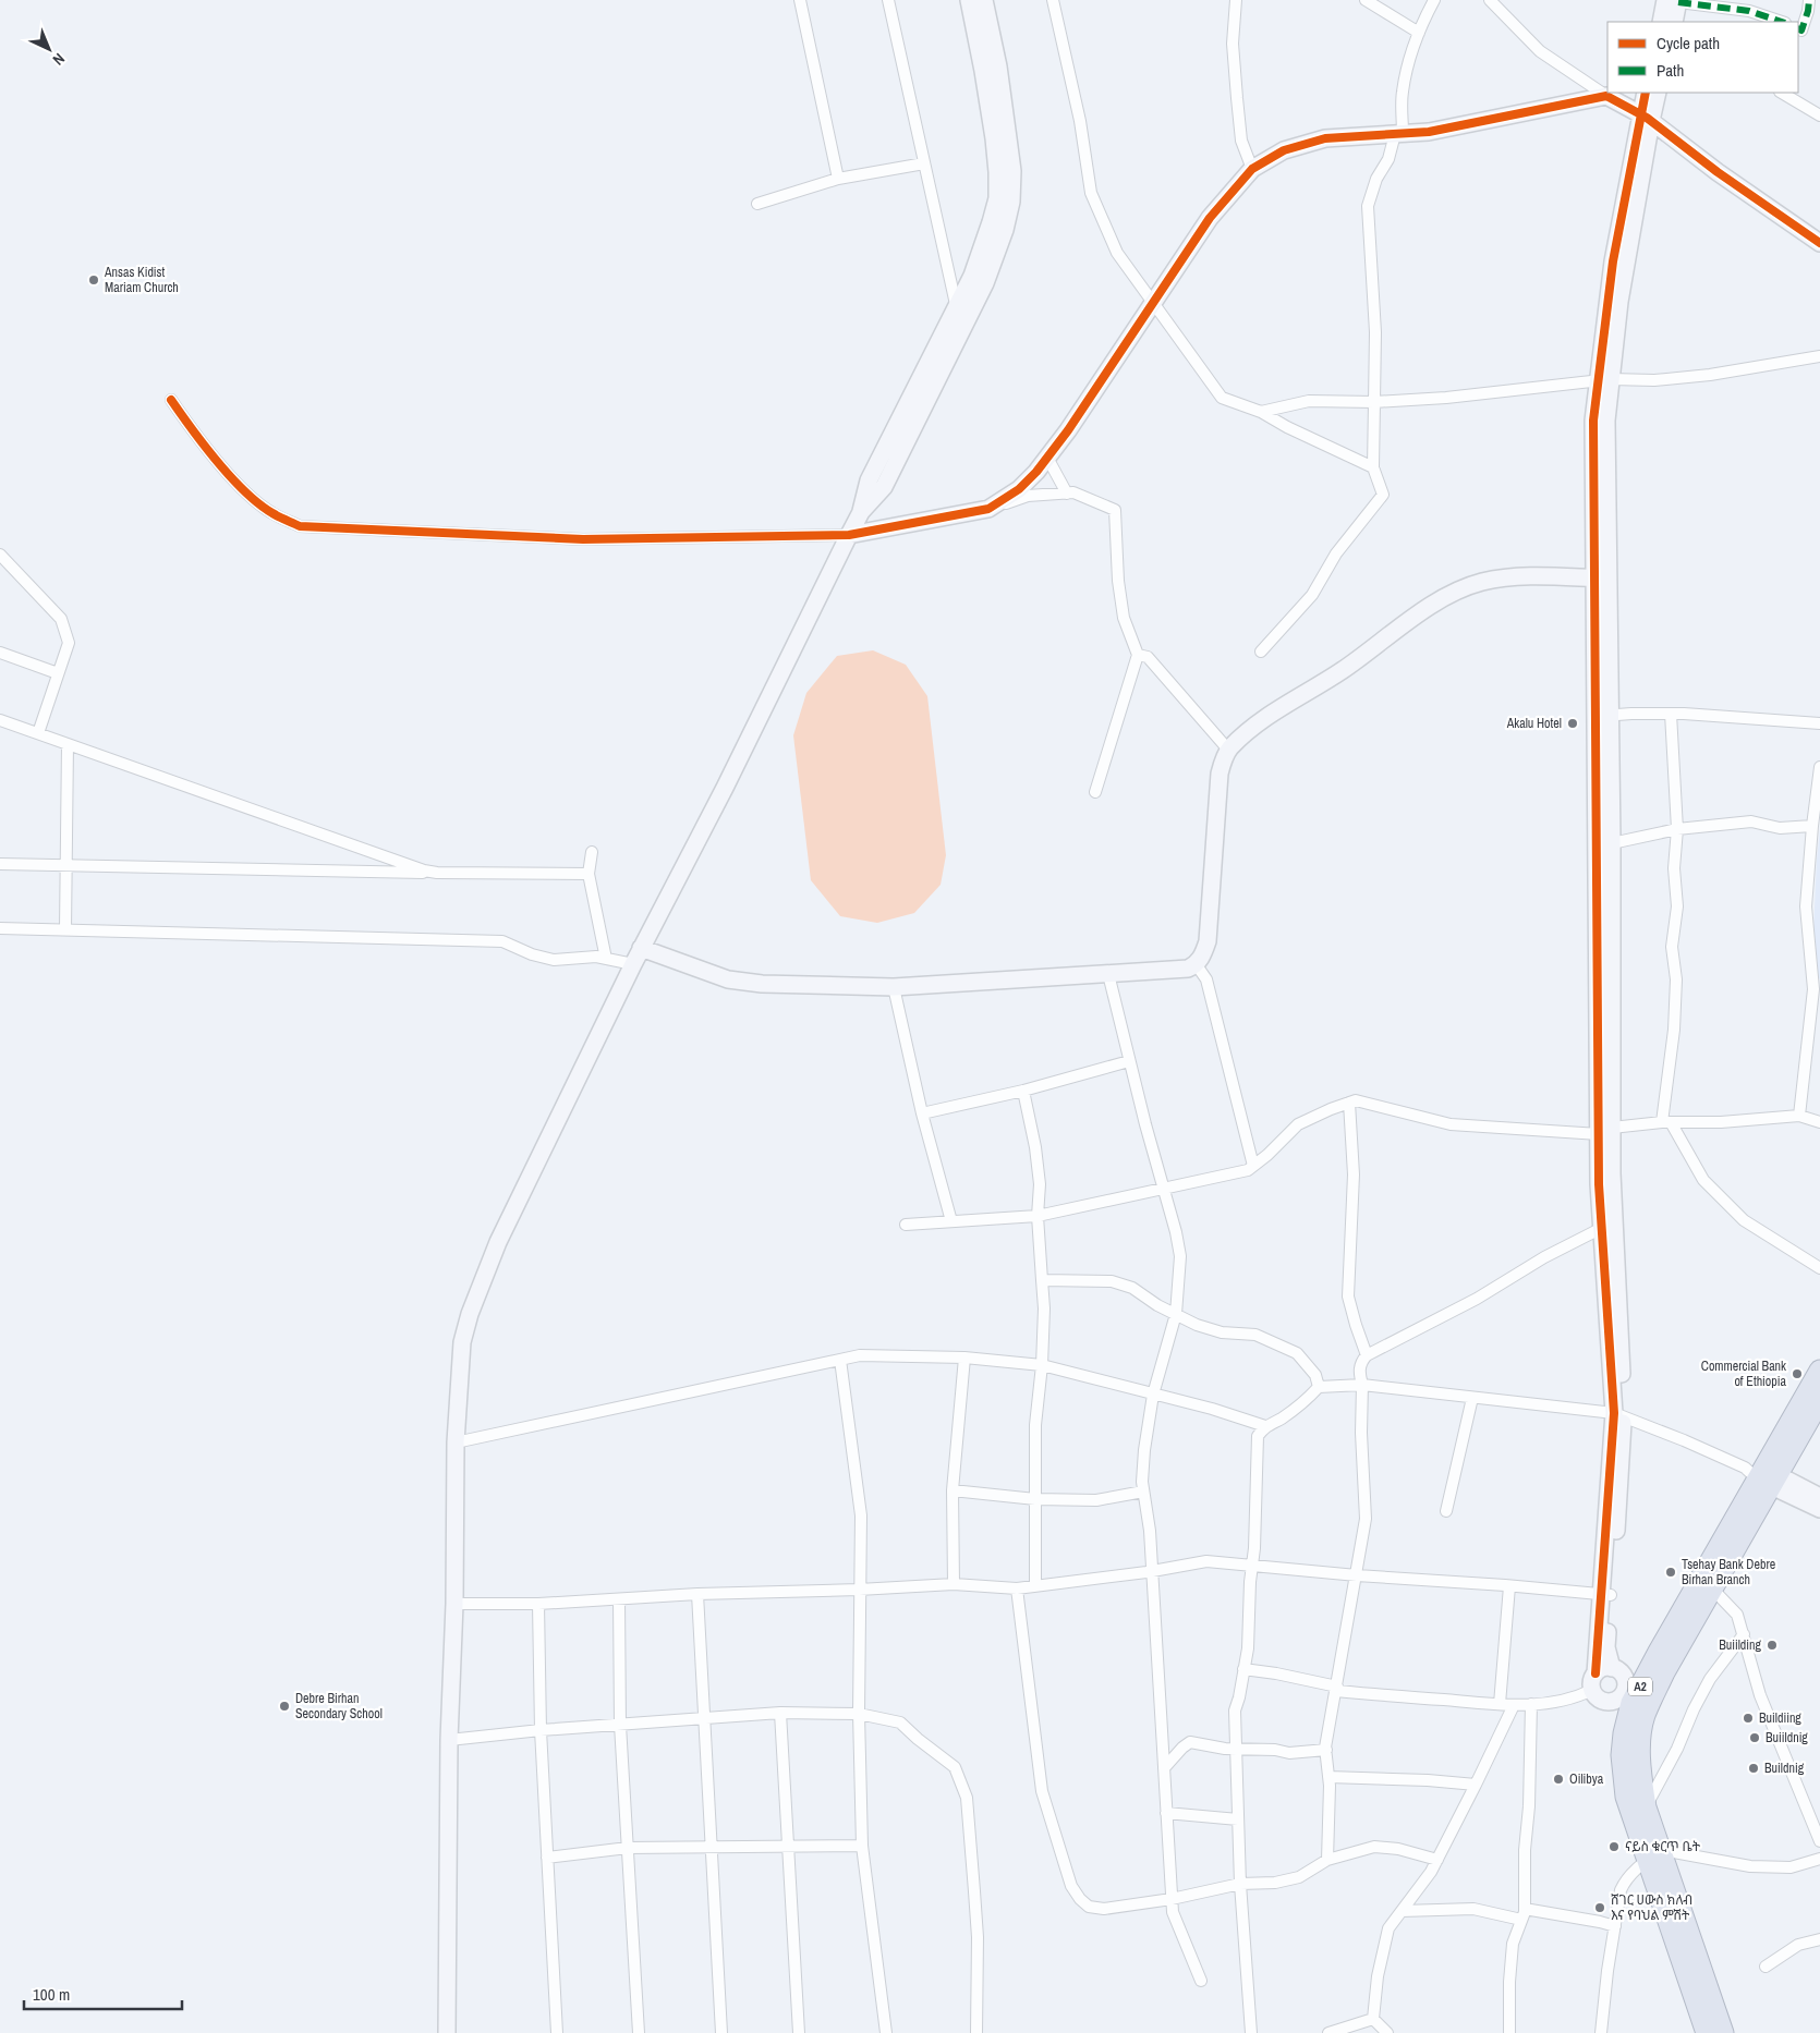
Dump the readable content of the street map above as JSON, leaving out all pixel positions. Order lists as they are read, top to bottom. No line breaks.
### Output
{"streets":{"highway":["A2"]},"places":["Ansas Kidist Mariam Church","Akalu Hotel","Commercial Bank of Ethiopia","Tsehay Bank Debre Birhan Branch","Buiilding","Debre Birhan Secondary School","Buildiing","Buiildnig","Buildnig","Oilibya","ናይስ ቁርጥ ቤት","ሸገር ሀውስ ክለብ እና የባህል ምሽት"],"legend":["Cycle path","Path"],"scale_bar":"100 m","north":"bottom right"}
